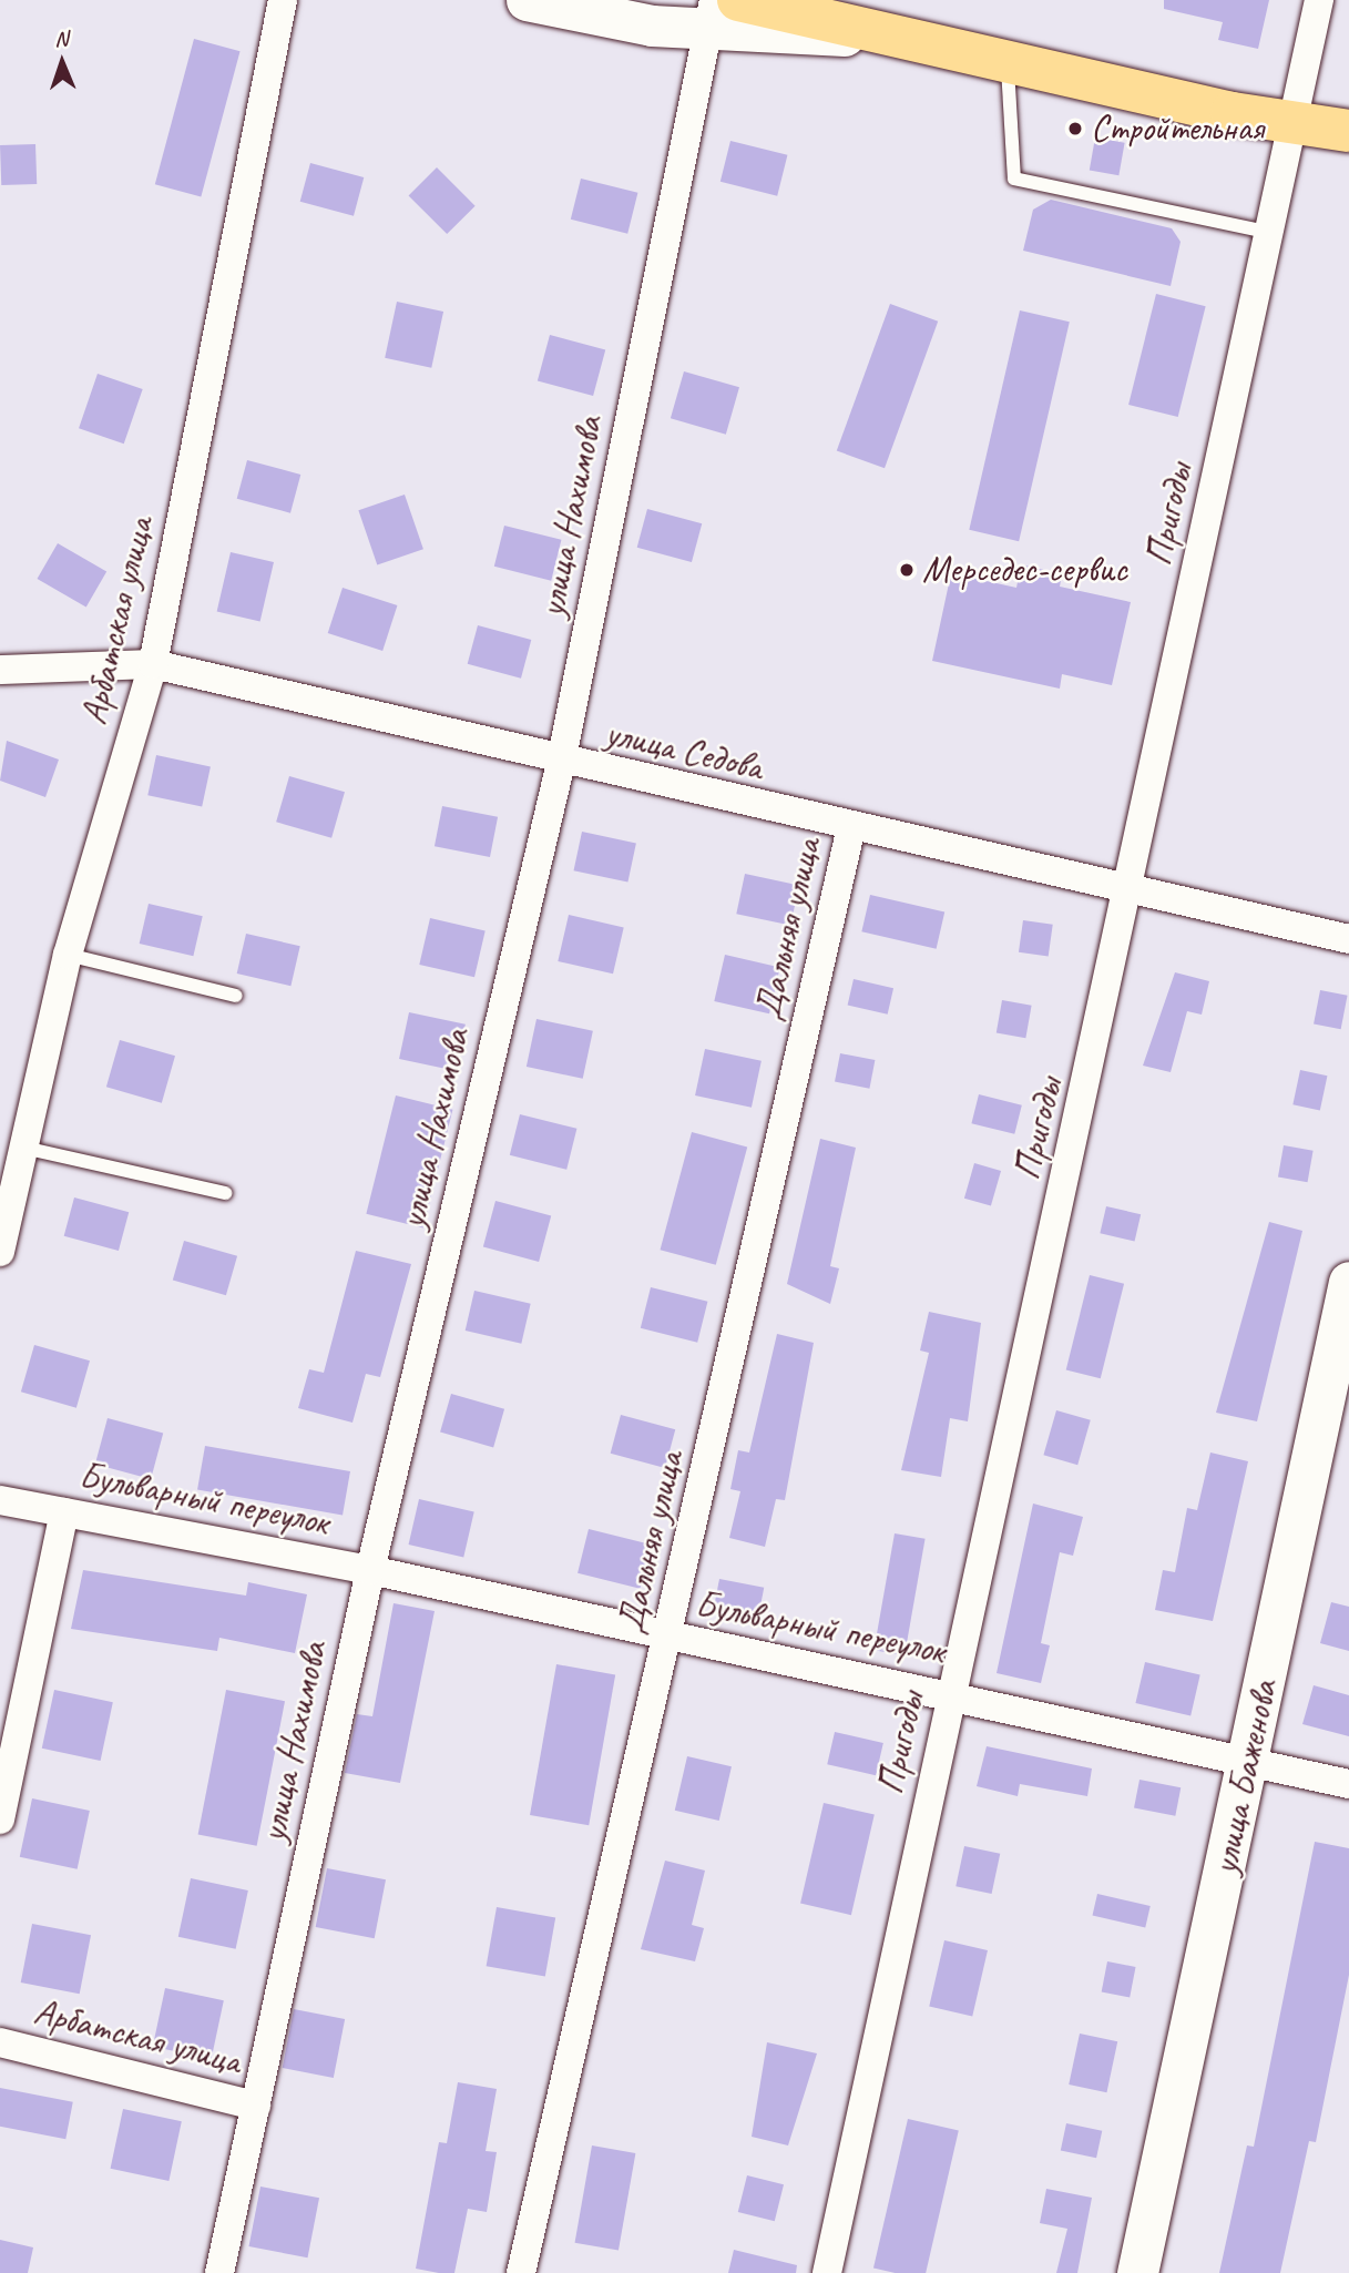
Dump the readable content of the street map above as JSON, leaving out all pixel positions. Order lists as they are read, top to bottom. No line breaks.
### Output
{"streets":{"street":["Пригоды","улица Нахимова","Арбатская улица","улица Седова","Дальняя улица","Бульварный переулок","улица Баженова"]},"crossings":[["Пригоды","улица Седова"],["Пригоды","Бульварный переулок"],["улица Нахимова","Арбатская улица"],["улица Нахимова","улица Седова"],["улица Нахимова","Бульварный переулок"],["Арбатская улица","улица Седова"],["улица Седова","Дальняя улица"],["Дальняя улица","Бульварный переулок"],["Бульварный переулок","улица Баженова"]],"places":["Стройтельная","Мерседес-сервис"],"north":"top"}
